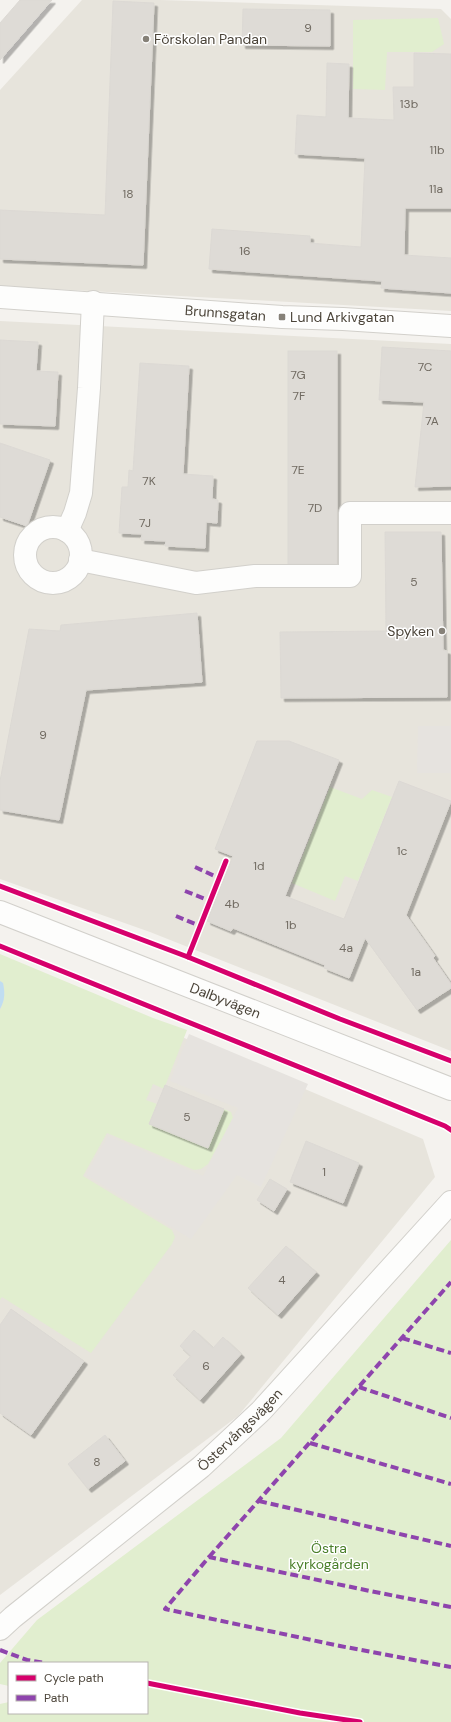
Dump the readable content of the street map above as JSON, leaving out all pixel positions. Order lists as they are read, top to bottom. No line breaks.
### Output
{"streets":{"street":["Brunnsgatan","Dalbyvägen","Östervångsvägen"]},"parks":["Östra kyrkogården"],"places":{"other":["Förskolan Pandan","Spyken"],"transit":["Lund Arkivgatan"]},"house_numbers":["9","13b","11b","11a","18","16","7C","7G","7F","7A","7E","7K","7D","7J","5","9","1c","1d","4b","1b","4a","1a","5","1","4","6","8"],"legend":["Cycle path","Path"]}
